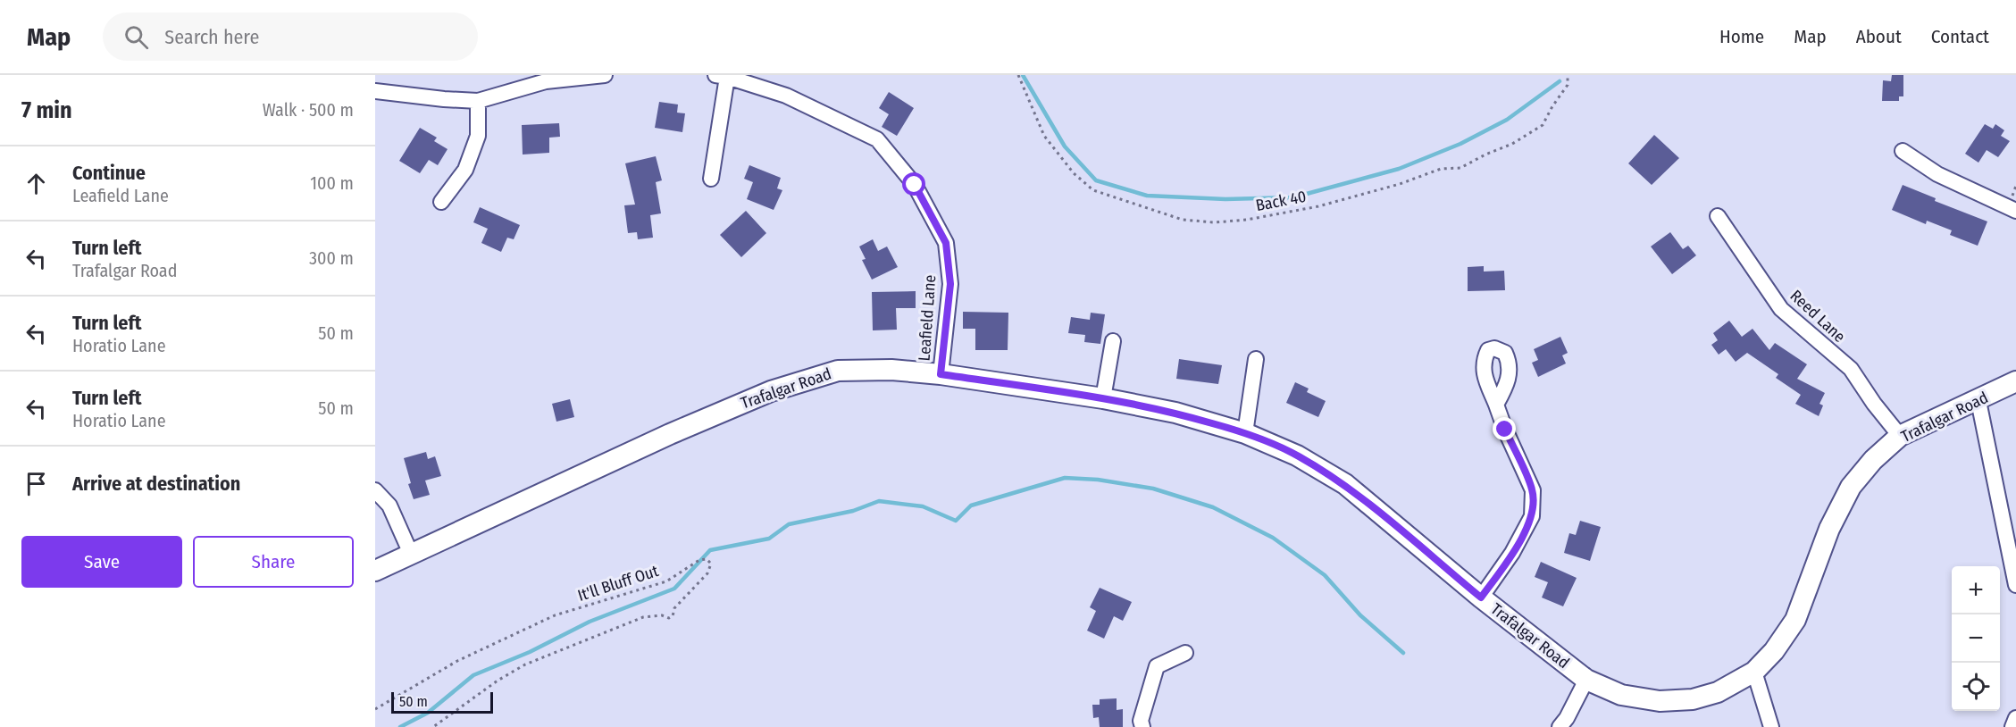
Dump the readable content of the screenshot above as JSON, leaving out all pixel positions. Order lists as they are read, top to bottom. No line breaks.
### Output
{"streets":{"street":["Reed Lane","Leafield Lane","Trafalgar Road"],"path":["Back 40","It'll Bluff Out"]},"crossings":[["Reed Lane","Trafalgar Road"],["Leafield Lane","Trafalgar Road"]],"scale_bar":"50 m","page":{"header":"Map","search":"Search here","nav":["Home","Map","About","Contact"],"heading":["7 min","Walk · 500 m"],"list":[["Continue","Leafield Lane","100 m"],["Turn left","Trafalgar Road","300 m"],["Turn left","Horatio Lane","50 m"],["Turn left","Horatio Lane","50 m"],"Arrive at destination"],"buttons":["Save","Share"],"map_buttons":["+","−"],"scale":"50 m"}}
